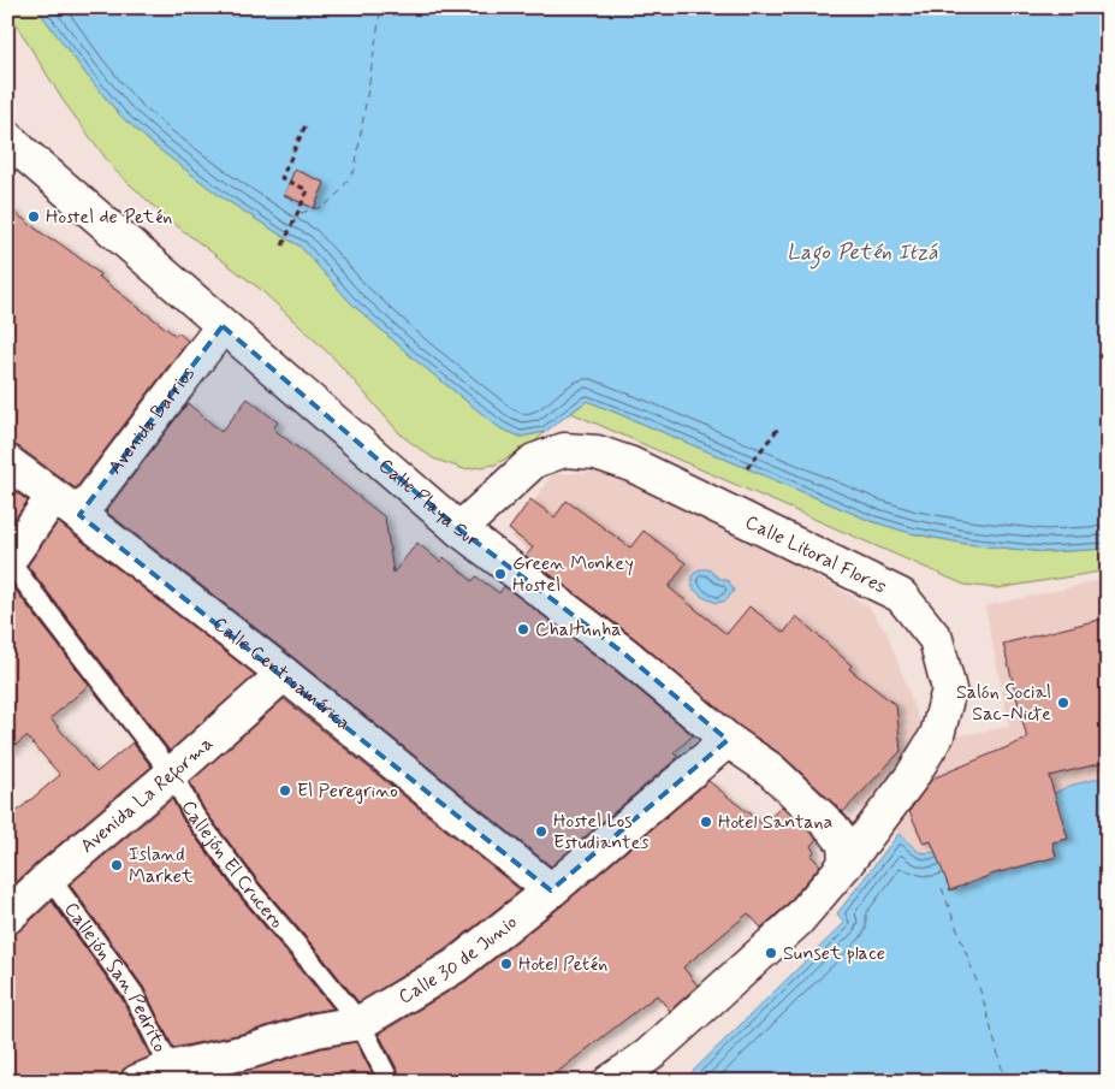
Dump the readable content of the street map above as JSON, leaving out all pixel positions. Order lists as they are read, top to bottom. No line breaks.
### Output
{"streets":{"street":["Avenida Barrios","Calle Playa Sur","Calle Litoral Flores","Calle Centroamérica","Avenida La Reforma","Calle 30 de Junio"],"lane":["Callejón El Crucero","Callejón San Pedrito"]},"crossings":[["Avenida Barrios","Calle Playa Sur"],["Avenida Barrios","Calle Centroamérica"],["Avenida Barrios","Callejón El Crucero"],["Calle Playa Sur","Calle Litoral Flores"],["Calle Playa Sur","Calle 30 de Junio"],["Calle Centroamérica","Avenida La Reforma"],["Calle Centroamérica","Calle 30 de Junio"],["Avenida La Reforma","Callejón El Crucero"],["Avenida La Reforma","Callejón San Pedrito"],["Callejón El Crucero","Calle 30 de Junio"],["Calle 30 de Junio","Callejón San Pedrito"]],"water":["Lago Petén Itzá"],"places":["Hostel de Petén","Green Monkey Hostel","Chaltunha","Salón Social Sac-Nicte","El Peregrino","Hotel Santana","Hostel Los Estudiantes","Island Market","Sunset place","Hotel Petén"]}
